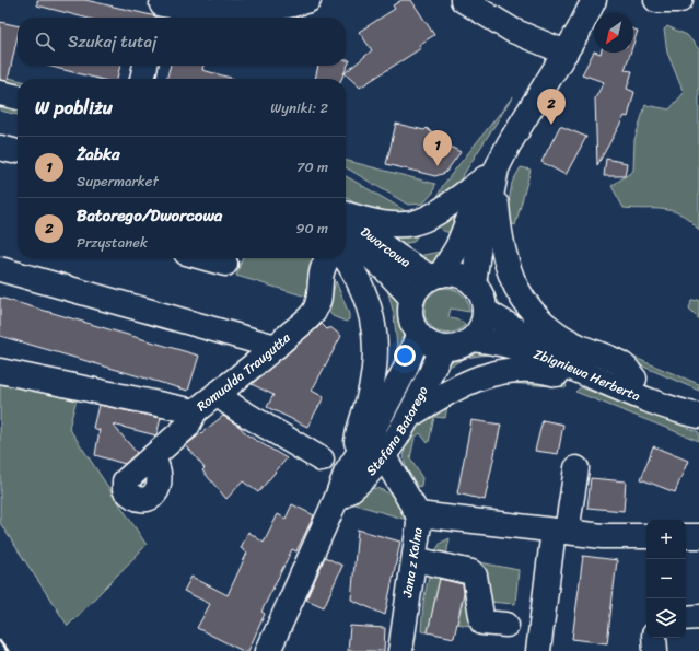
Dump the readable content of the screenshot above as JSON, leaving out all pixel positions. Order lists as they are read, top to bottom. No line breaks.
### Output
{"streets":{"street":["Dworcowa","Romualda Traugutta","Zbigniewa Herberta","Stefana Batorego","Jana z Kolna"]},"crossings":[["Dworcowa","Zbigniewa Herberta"],["Dworcowa","Stefana Batorego"],["Zbigniewa Herberta","Stefana Batorego"],["Stefana Batorego","Jana z Kolna"]],"north":"bottom left","page":{"search":"Szukaj tutaj","heading":["W pobliżu","Wyniki: 2"],"pins":["2","1"],"list":[{"mark":"1","name":"Żabka","note":"Supermarket","value":"70 m"},{"mark":"2","name":"Batorego/Dworcowa","note":"Przystanek","value":"90 m"}],"map_buttons":["+","−"]}}
